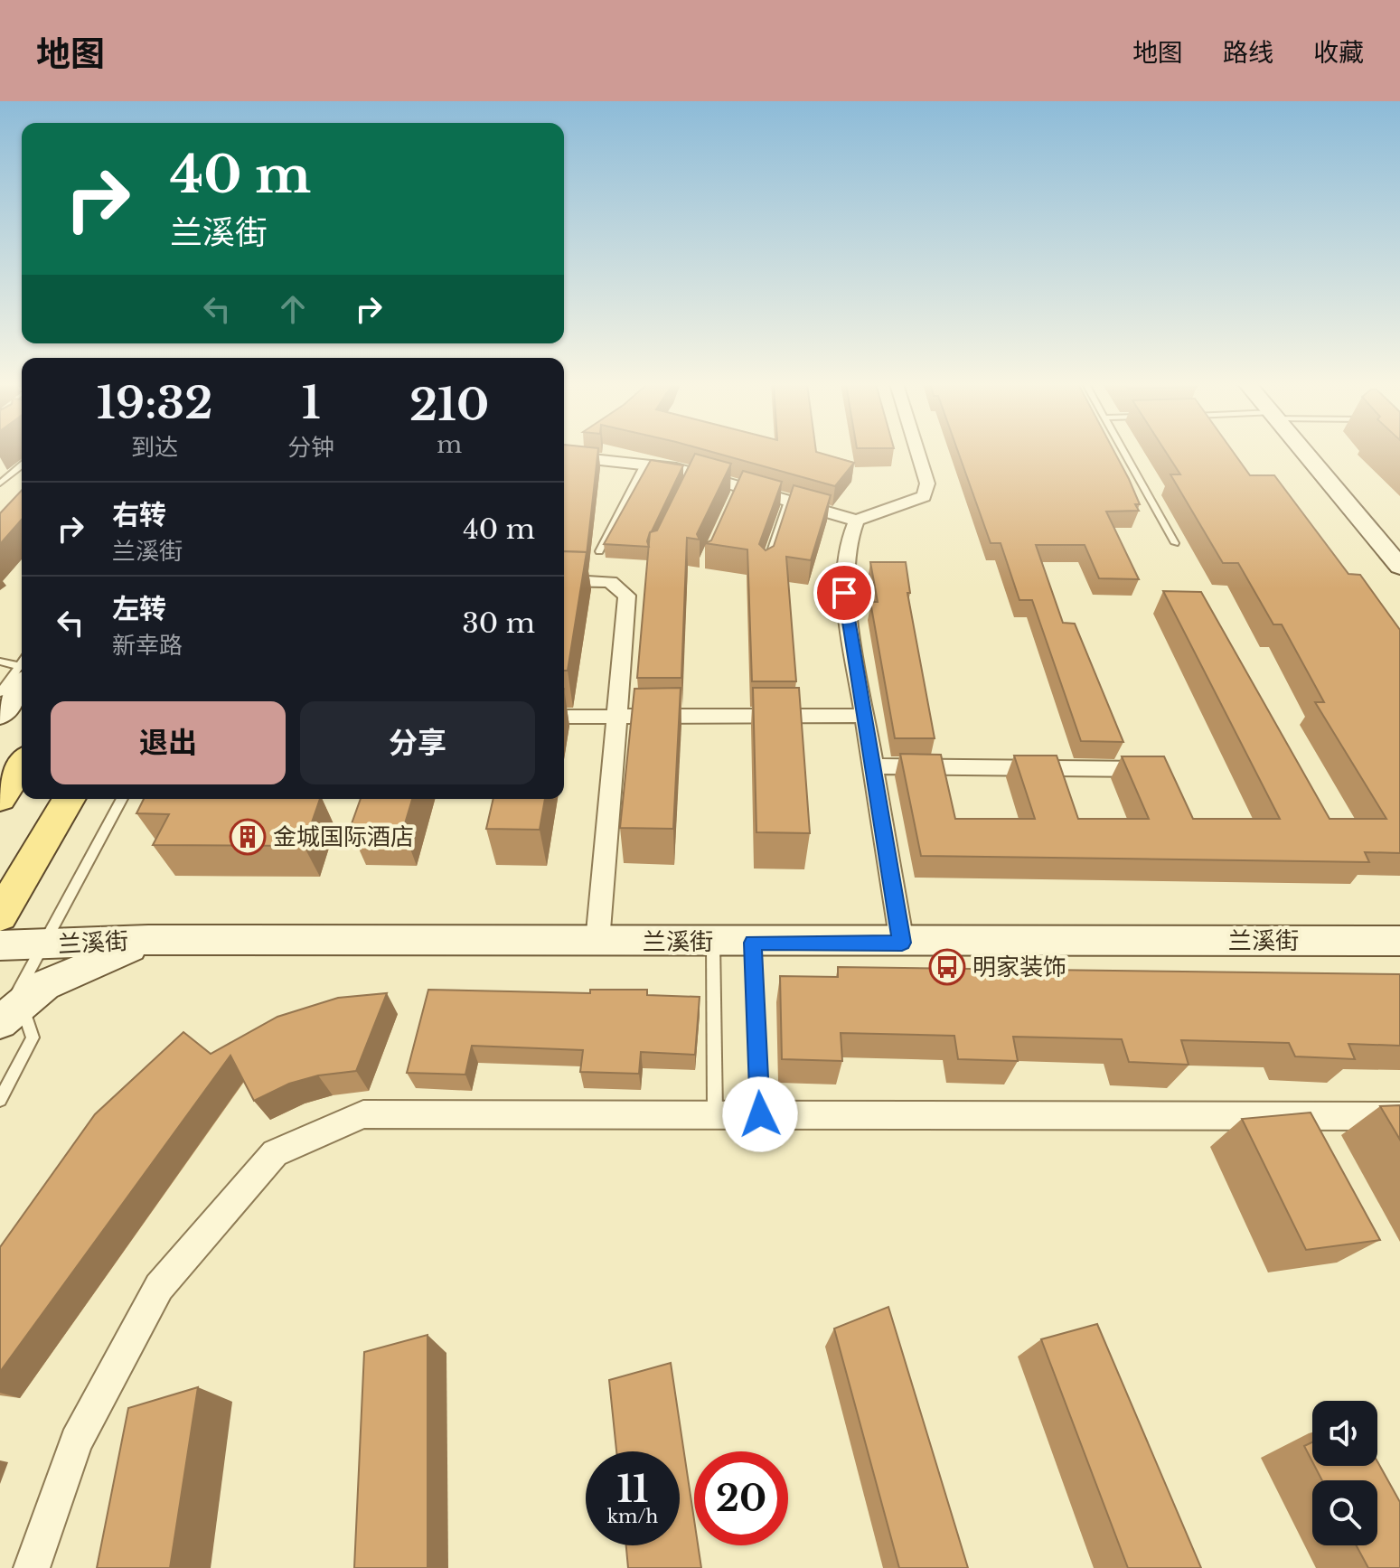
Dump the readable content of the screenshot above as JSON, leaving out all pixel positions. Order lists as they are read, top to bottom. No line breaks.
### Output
{"streets":{"street":["兰溪街"]},"places":{"building":["金城国际酒店"],"bus stop":["明家装饰"]},"page":{"header":"地图","nav":["地图","路线","收藏"],"turn":["40 m","兰溪街"],"eta":["19:32","到达","1","分钟","210","m"],"list":[{"name":"右转","note":"兰溪街","value":"40 m"},{"name":"左转","note":"新幸路","value":"30 m"}],"buttons":["退出","分享"],"speed":"11 km/h","limit":"20"}}
